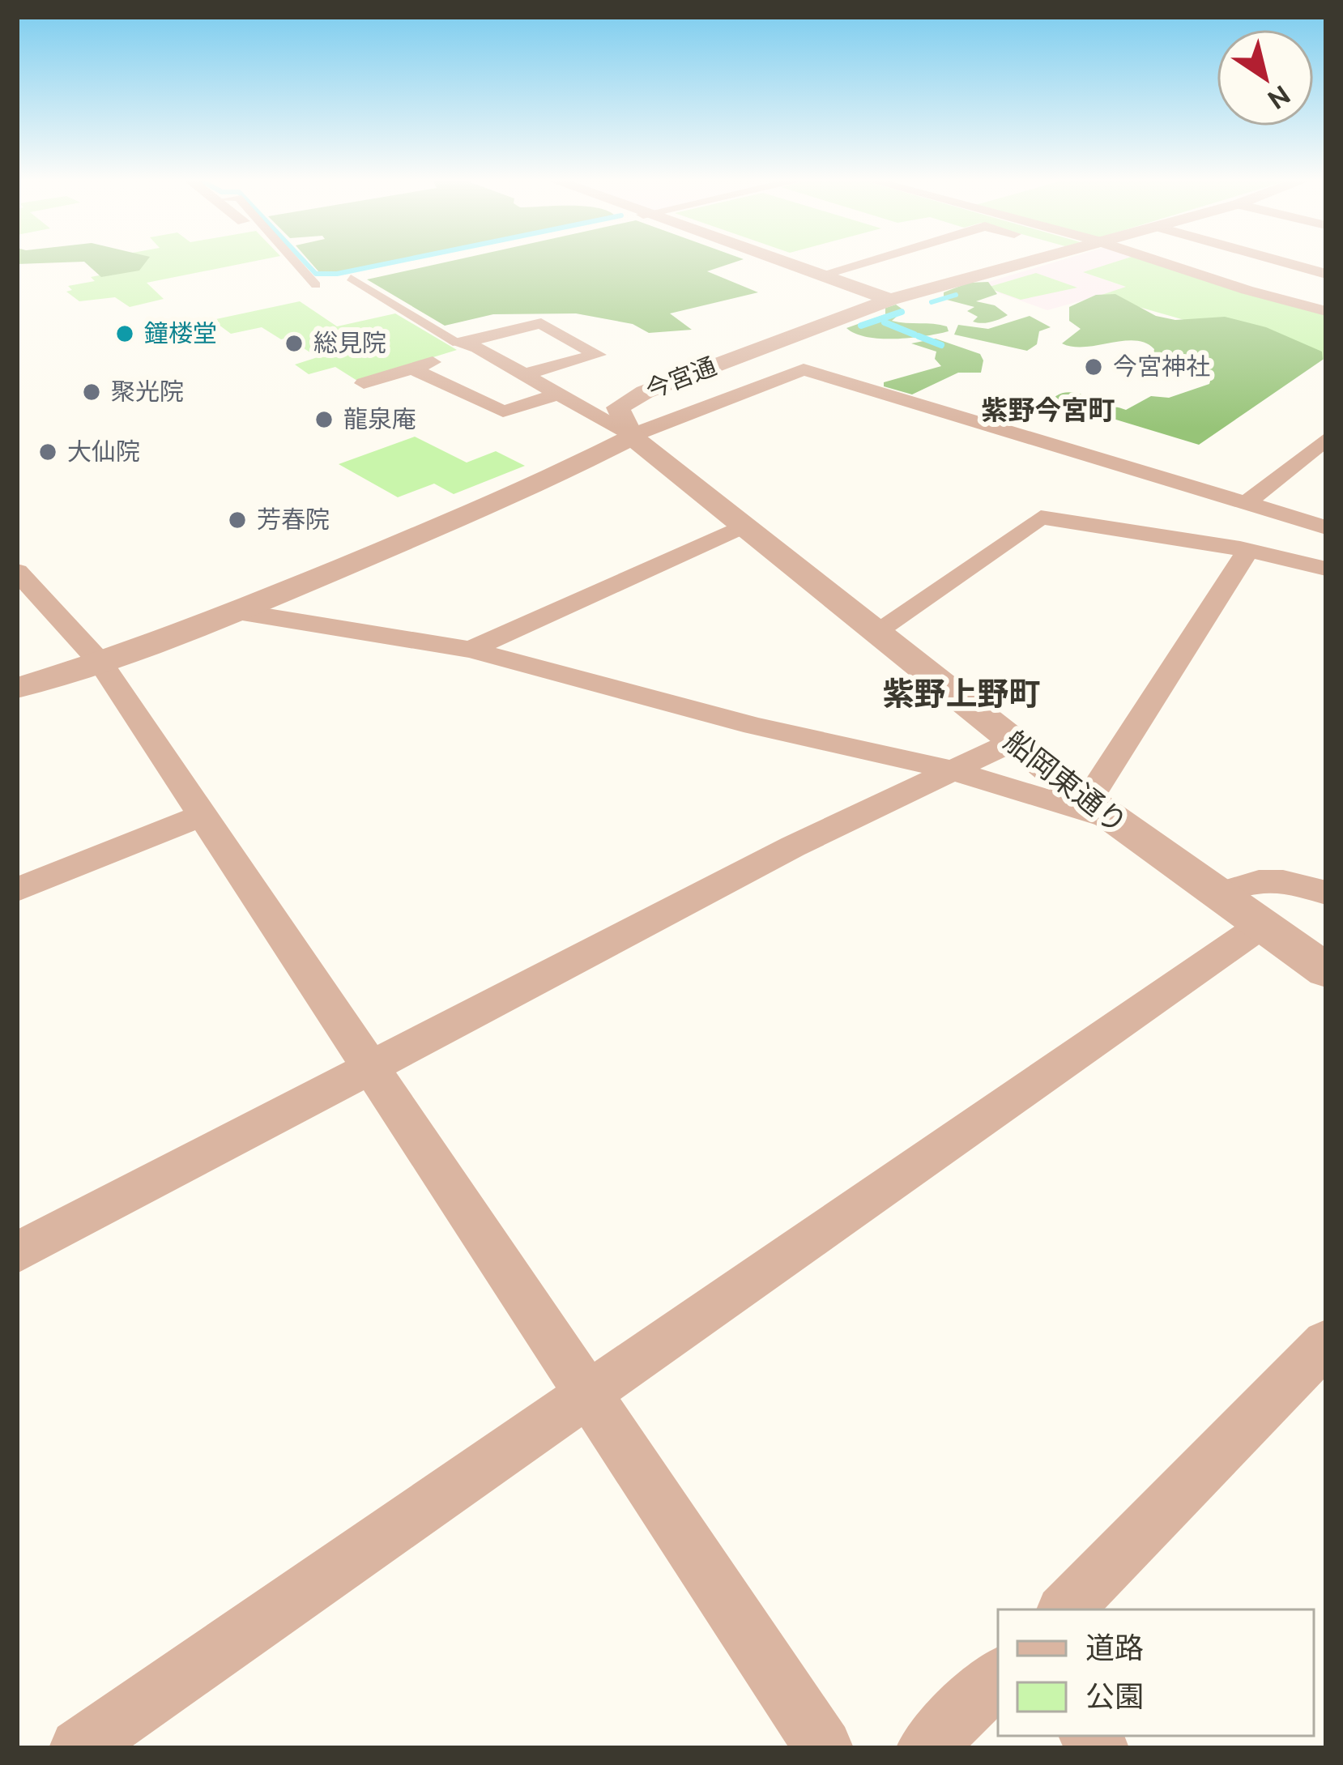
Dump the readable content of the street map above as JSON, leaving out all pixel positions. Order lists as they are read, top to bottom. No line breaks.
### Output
{"streets":{"street":["今宮通","船岡東通り"]},"crossings":[["今宮通","船岡東通り"]],"districts":["紫野今宮町","紫野上野町"],"places":["鐘楼堂","総見院","今宮神社","聚光院","龍泉庵","大仙院","芳春院"],"legend":["道路","公園"],"north":"bottom right"}
